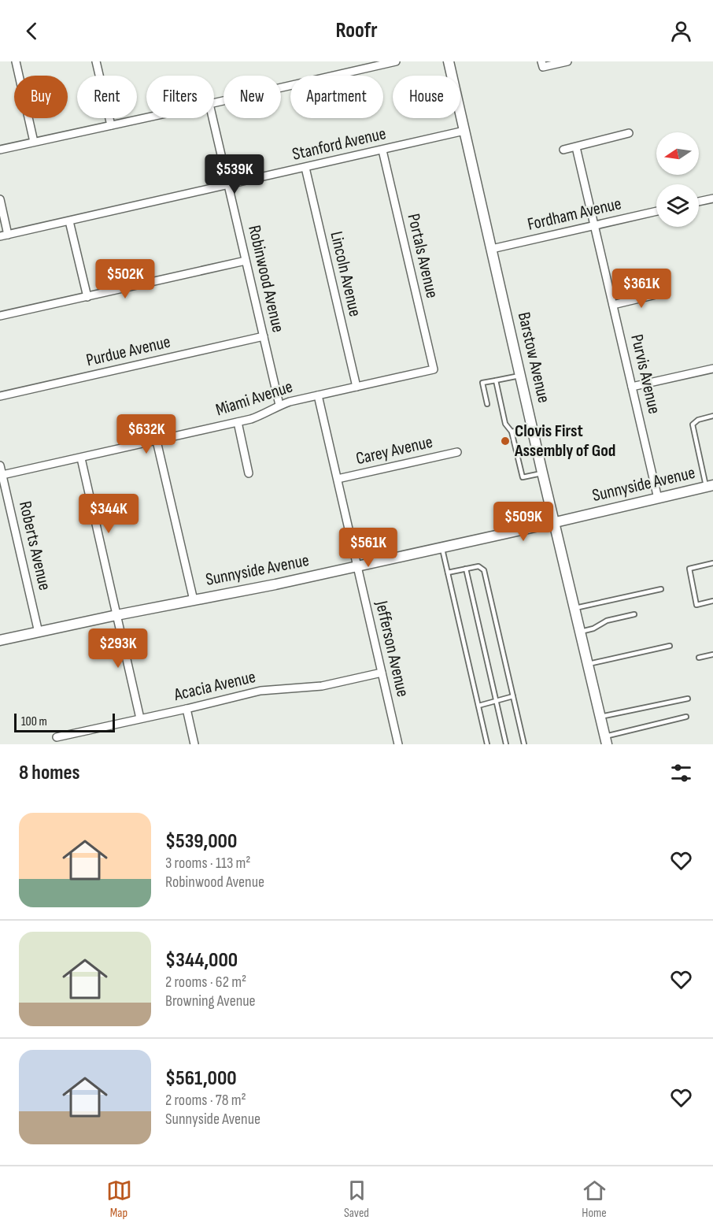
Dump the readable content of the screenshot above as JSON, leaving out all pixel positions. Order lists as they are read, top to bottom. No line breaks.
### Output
{"streets":{"main road":["Barstow Avenue","Sunnyside Avenue"],"street":["Stanford Avenue","Fordham Avenue","Portals Avenue","Lincoln Avenue","Robinwood Avenue","Purdue Avenue","Purvis Avenue","Miami Avenue","Carey Avenue","Roberts Avenue","Jefferson Avenue","Acacia Avenue"]},"crossings":[["Stanford Avenue","Portals Avenue"],["Stanford Avenue","Lincoln Avenue"],["Stanford Avenue","Robinwood Avenue"],["Stanford Avenue","Barstow Avenue"],["Fordham Avenue","Barstow Avenue"],["Fordham Avenue","Purvis Avenue"],["Portals Avenue","Miami Avenue"],["Lincoln Avenue","Miami Avenue"],["Robinwood Avenue","Purdue Avenue"],["Robinwood Avenue","Miami Avenue"],["Barstow Avenue","Sunnyside Avenue"],["Purvis Avenue","Sunnyside Avenue"],["Miami Avenue","Roberts Avenue"],["Miami Avenue","Jefferson Avenue"],["Carey Avenue","Jefferson Avenue"],["Sunnyside Avenue","Roberts Avenue"],["Sunnyside Avenue","Jefferson Avenue"],["Jefferson Avenue","Acacia Avenue"]],"places":["Clovis First Assembly of God"],"scale_bar":"100 m","north":"left","page":{"header":"Roofr","chip":["Buy","Rent","Filters","New","Apartment","House"],"price":["$539K","$502K","$361K","$632K","$344K","$509K","$561K","$293K"],"scale":"100 m","heading":"8 homes","list":[{"name":"$539,000","note":"3 rooms · 113 m² · Robinwood Avenue"},{"name":"$344,000","note":"2 rooms · 62 m² · Browning Avenue"},{"name":"$561,000","note":"2 rooms · 78 m² · Sunnyside Avenue"}],"tabs":["Map","Saved","Home"]}}
